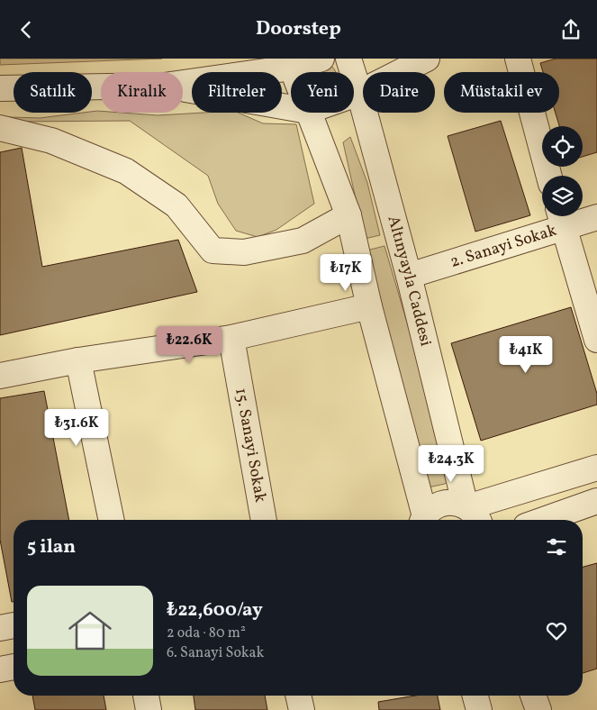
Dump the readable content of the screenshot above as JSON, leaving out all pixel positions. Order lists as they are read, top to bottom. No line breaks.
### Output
{"streets":{"street":["2. Sanayi Sokak","Altınyayla Caddesi","15. Sanayi Sokak"]},"crossings":[["2. Sanayi Sokak","Altınyayla Caddesi"]],"page":{"header":"Doorstep","chip":["Satılık","Kiralık","Filtreler","Yeni","Daire","Müstakil ev"],"price":["₺17K","₺22.6K","₺41K","₺31.6K","₺24.3K"],"heading":"5 ilan","list":[{"name":"₺22,600/ay","note":"2 oda · 80 m² · 6. Sanayi Sokak"}]}}
